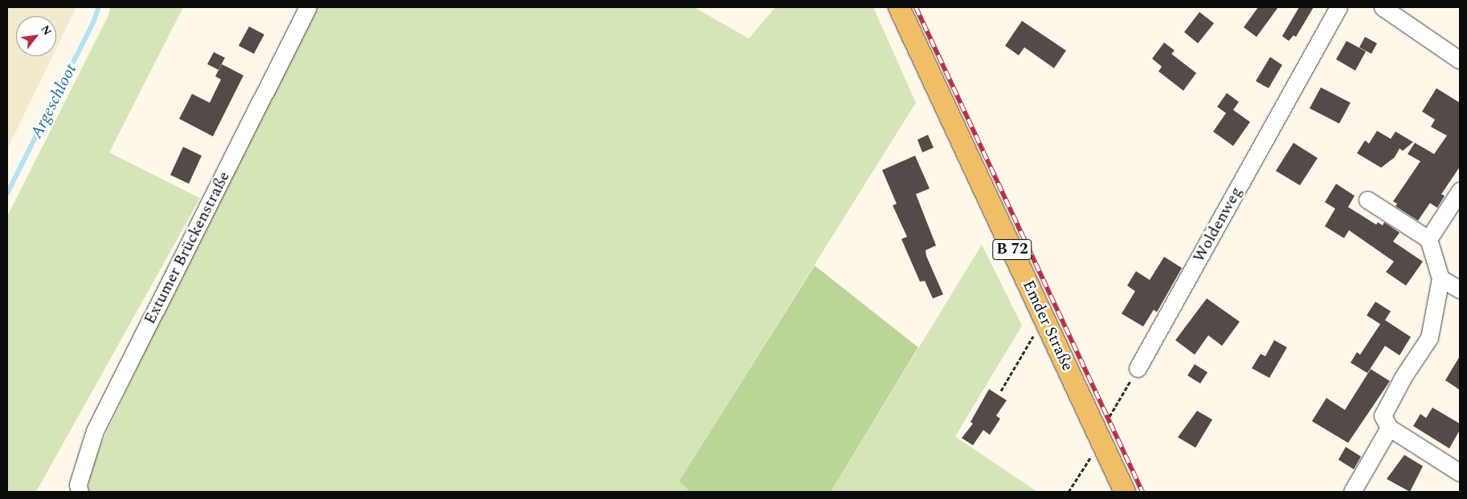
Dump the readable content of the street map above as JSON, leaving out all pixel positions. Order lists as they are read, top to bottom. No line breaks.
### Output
{"streets":{"main road":["B 72","Emder Straße"],"street":["Woldenweg","Extumer Brückenstraße"]},"water":["Argeschloot"],"north":"top right"}
